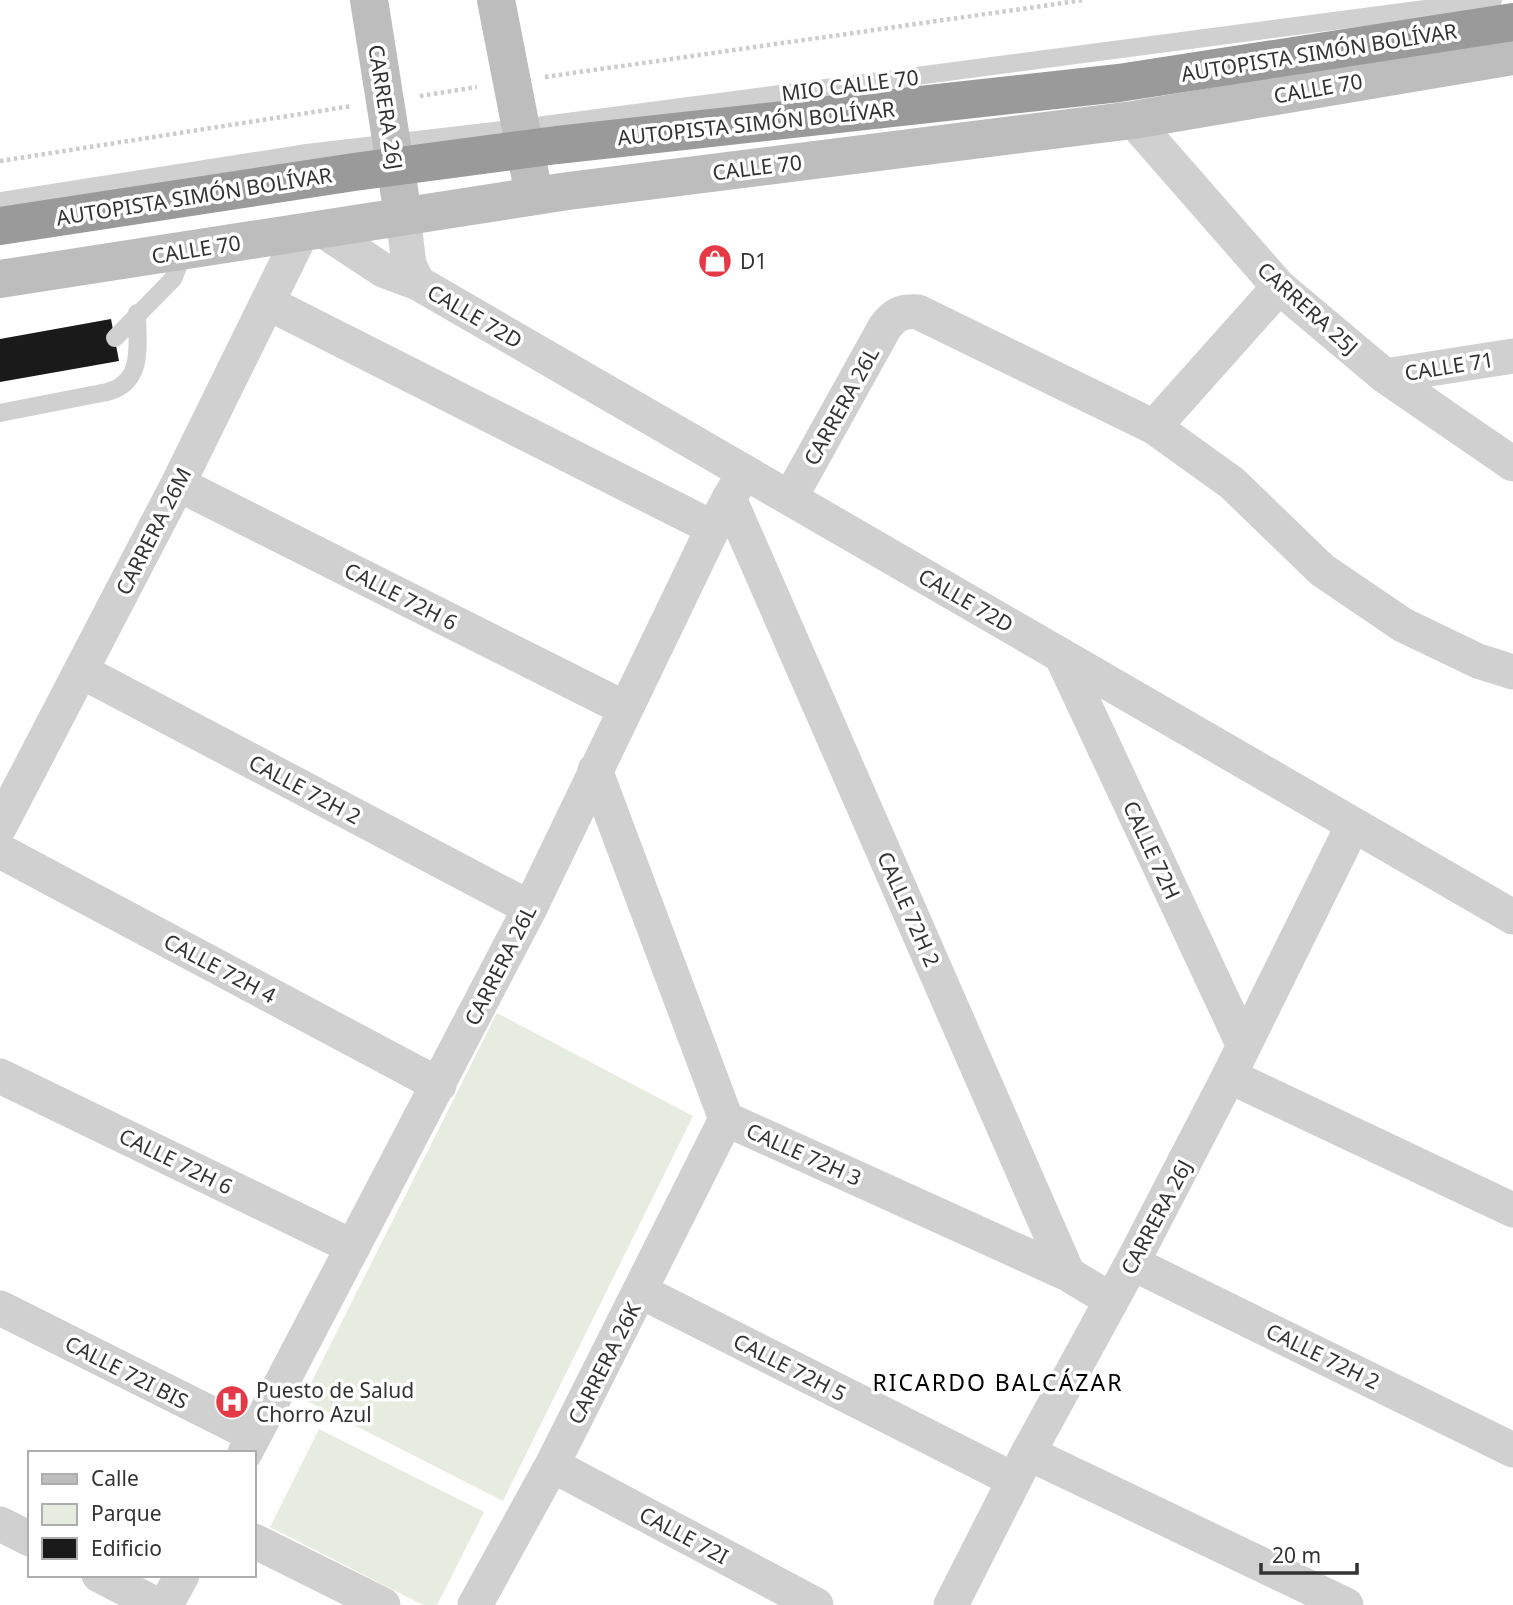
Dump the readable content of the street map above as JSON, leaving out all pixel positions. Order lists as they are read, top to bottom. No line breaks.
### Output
{"streets":{"highway":["AUTOPISTA SIMÓN BOLÍVAR"],"street":["CALLE 70","CARRERA 26J","CARRERA 25J","CALLE 72D","CALLE 71","CARRERA 26L","CARRERA 26M","CALLE 72H 6","CALLE 72H 2","CALLE 72H","CALLE 72H 4","CALLE 72H 3","CARRERA 26K","CALLE 72H 5","CALLE 72I BIS","CALLE 72I"],"lane":["MIO CALLE 70"]},"crossings":[["AUTOPISTA SIMÓN BOLÍVAR","MIO CALLE 70"],["AUTOPISTA SIMÓN BOLÍVAR","CALLE 70"],["AUTOPISTA SIMÓN BOLÍVAR","CARRERA 26J"],["CALLE 70","CARRERA 26J"],["CALLE 70","CARRERA 25J"],["CALLE 70","CALLE 72D"],["CALLE 70","CARRERA 26M"],["CARRERA 26J","CALLE 72D"],["CARRERA 26J","CALLE 72H 2"],["CARRERA 26J","CALLE 72H"],["CARRERA 26J","CALLE 72H 5"],["CARRERA 25J","CALLE 71"],["CALLE 72D","CARRERA 26L"],["CALLE 72D","CARRERA 26M"],["CALLE 72D","CALLE 72H 2"],["CALLE 72D","CALLE 72H"],["CARRERA 26L","CALLE 72H 6"],["CARRERA 26L","CALLE 72H 2"],["CARRERA 26L","CALLE 72H 4"],["CARRERA 26L","CALLE 72H 3"],["CARRERA 26L","CALLE 72I BIS"],["CARRERA 26M","CALLE 72H 6"],["CARRERA 26M","CALLE 72H 2"],["CALLE 72H 2","CALLE 72H 3"],["CALLE 72H 3","CARRERA 26K"],["CARRERA 26K","CALLE 72H 5"],["CARRERA 26K","CALLE 72I"]],"districts":["RICARDO BALCÁZAR"],"places":{"shop":["D1"],"hospital":["Puesto de Salud Chorro Azul"]},"legend":["Calle","Parque","Edificio"],"scale_bar":"20 m"}
